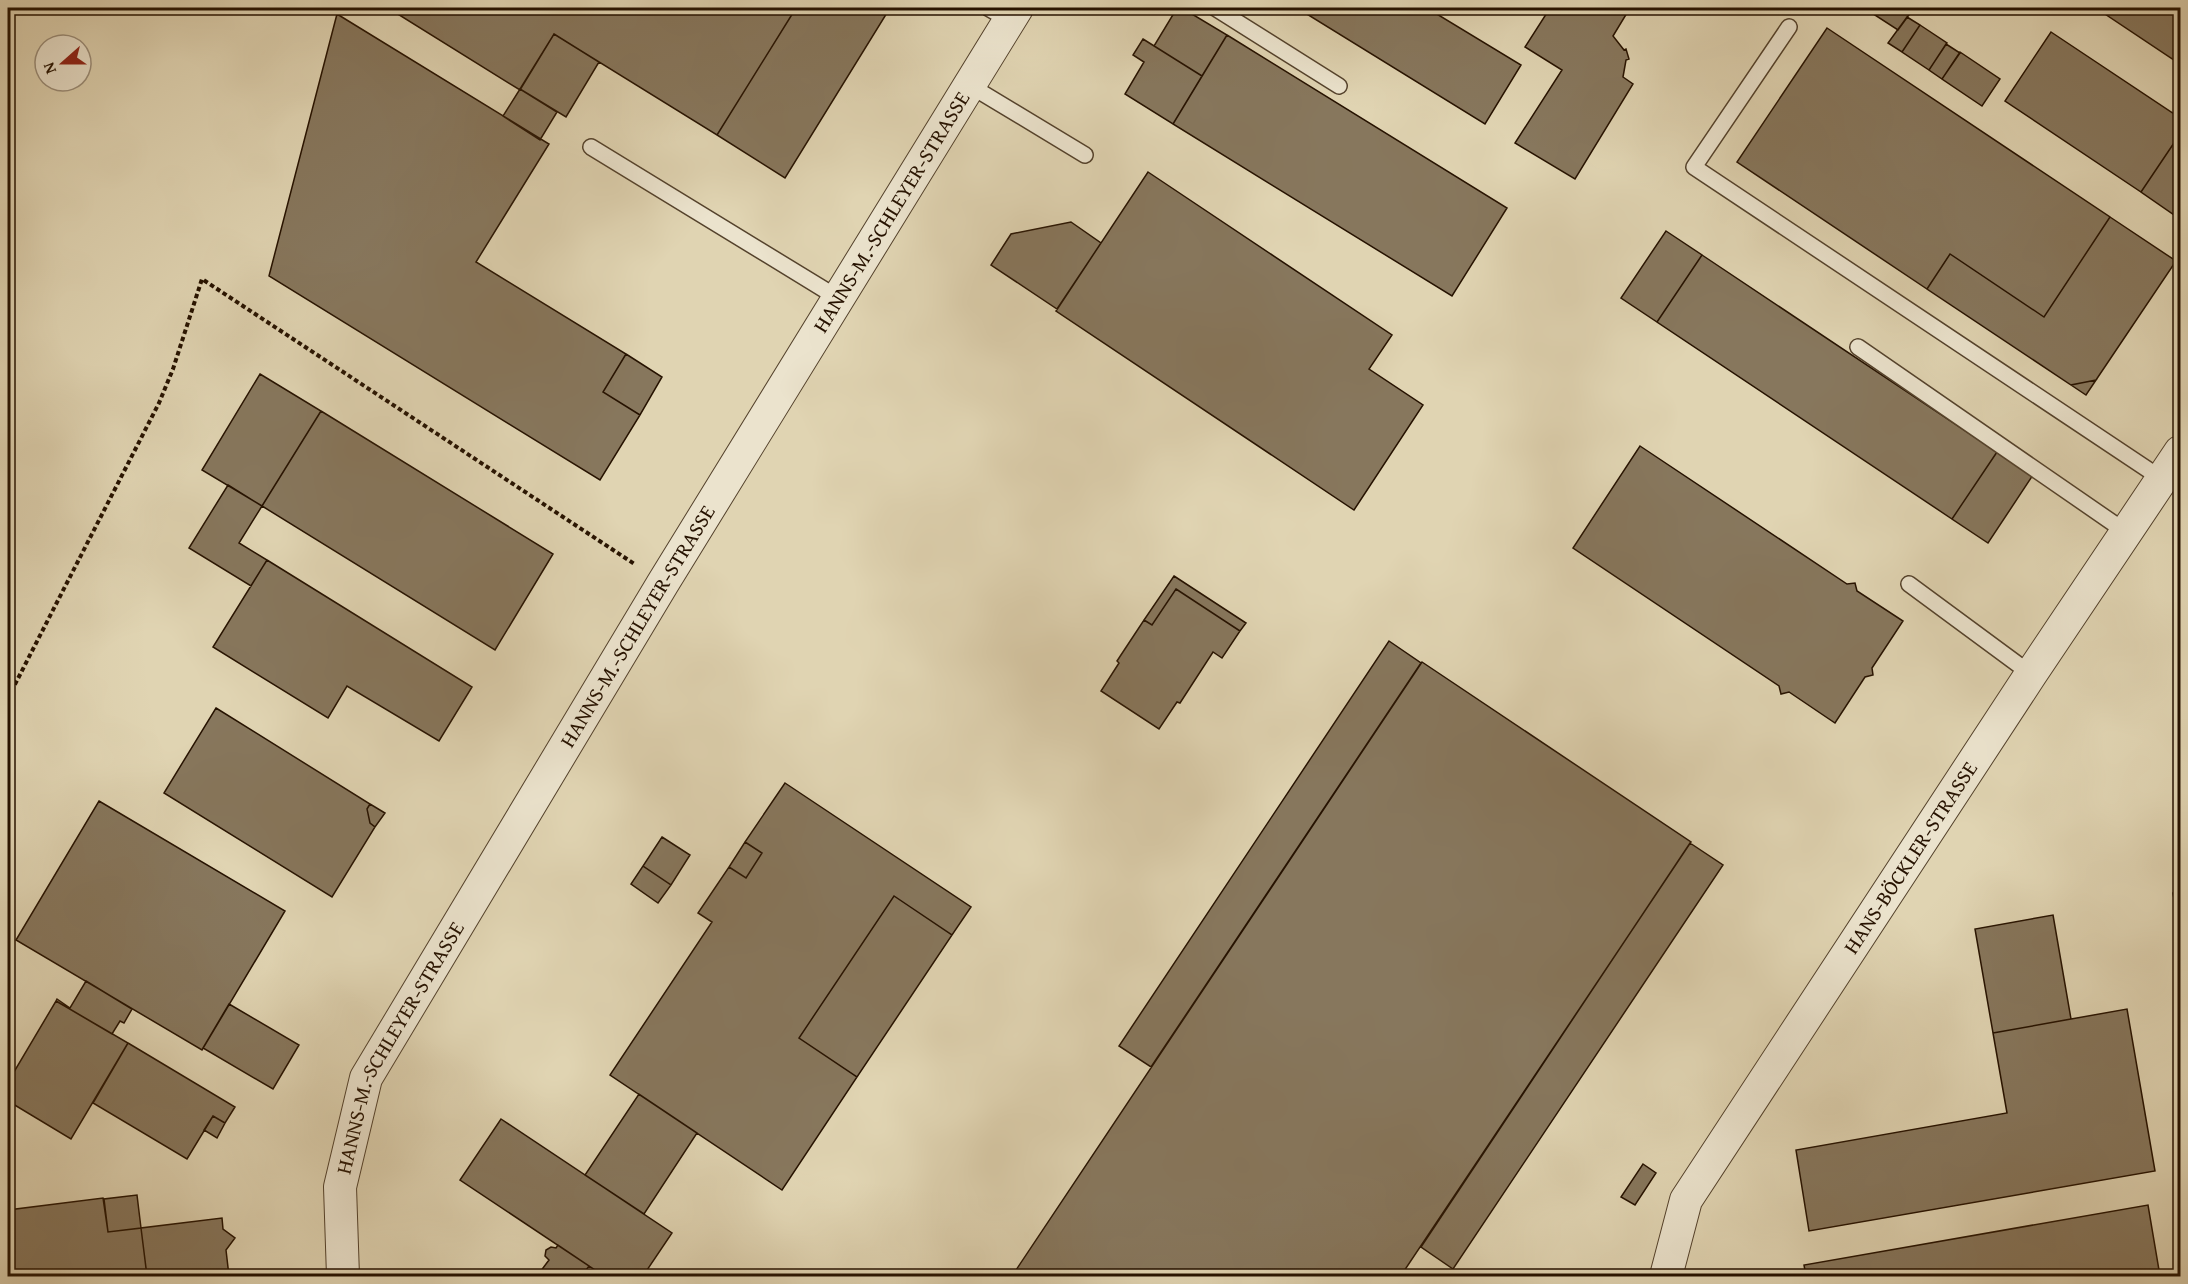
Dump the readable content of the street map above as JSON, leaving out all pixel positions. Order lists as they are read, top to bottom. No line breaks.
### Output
{"streets":{"street":["HANNS-M.-SCHLEYER-STRASSE","HANS-BÖCKLER-STRASSE"]},"north":"left"}
